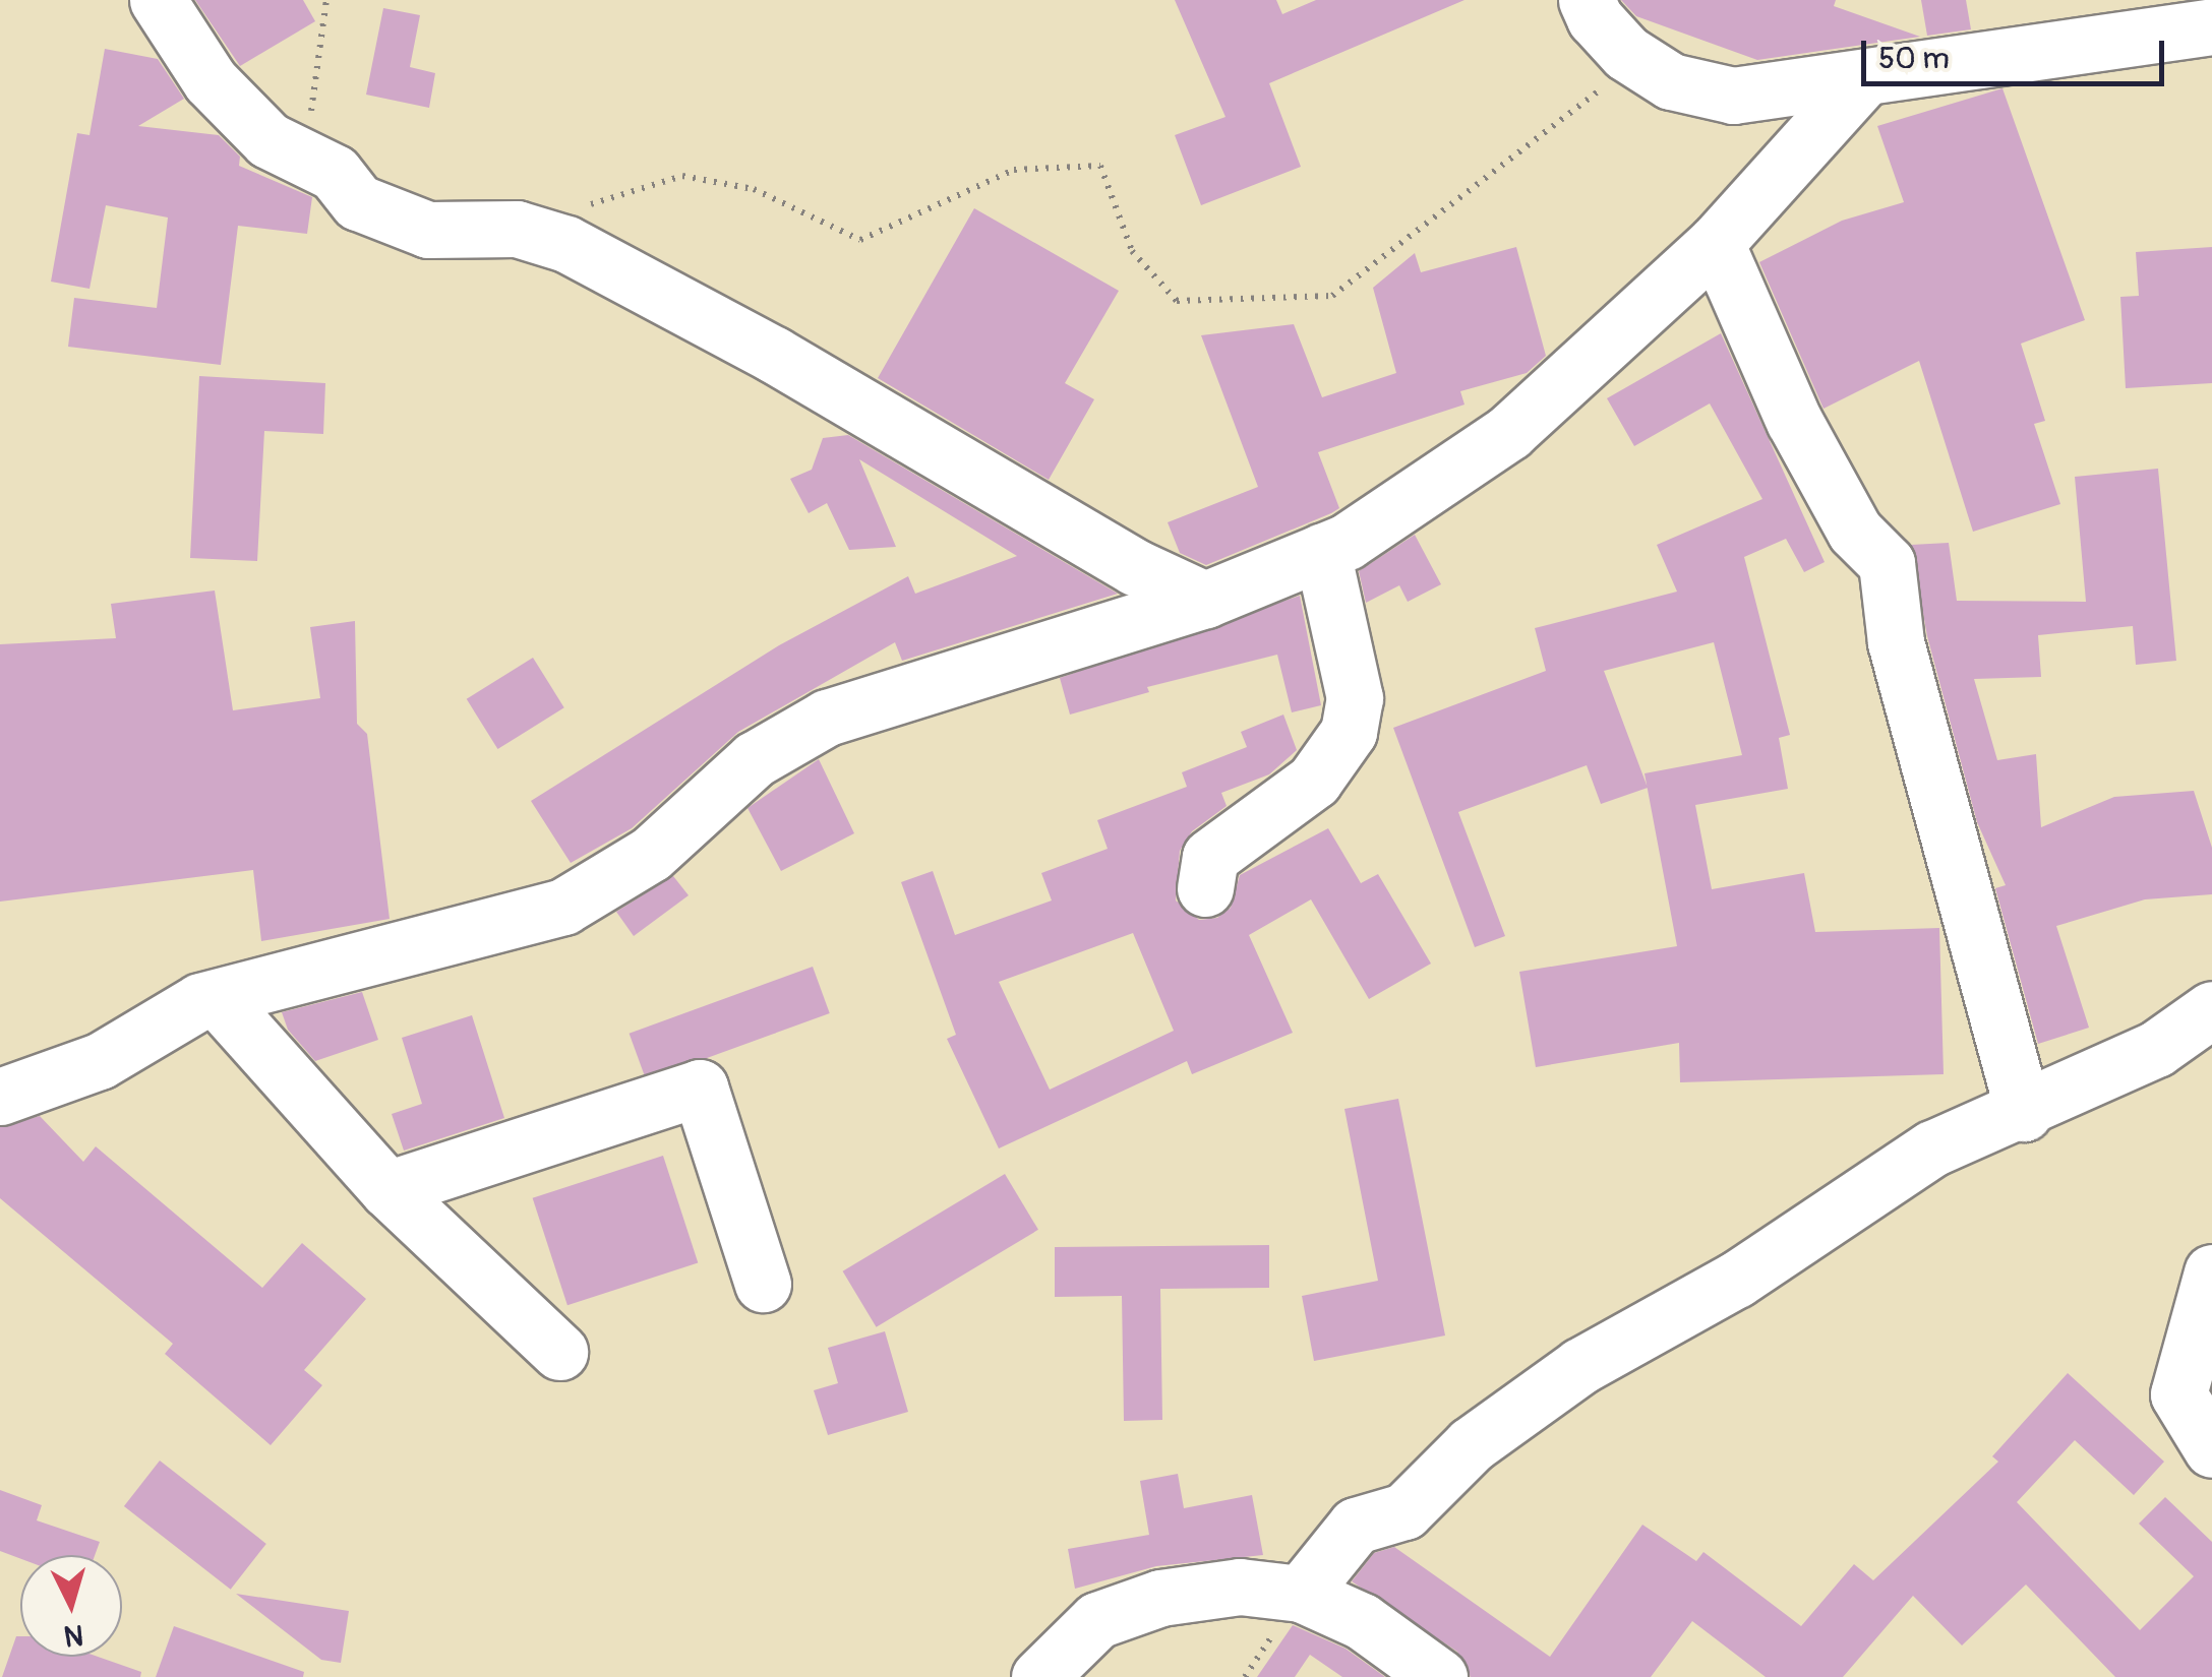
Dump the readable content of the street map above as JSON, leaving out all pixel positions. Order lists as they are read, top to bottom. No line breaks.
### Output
{"scale_bar":"50 m","north":"bottom"}
